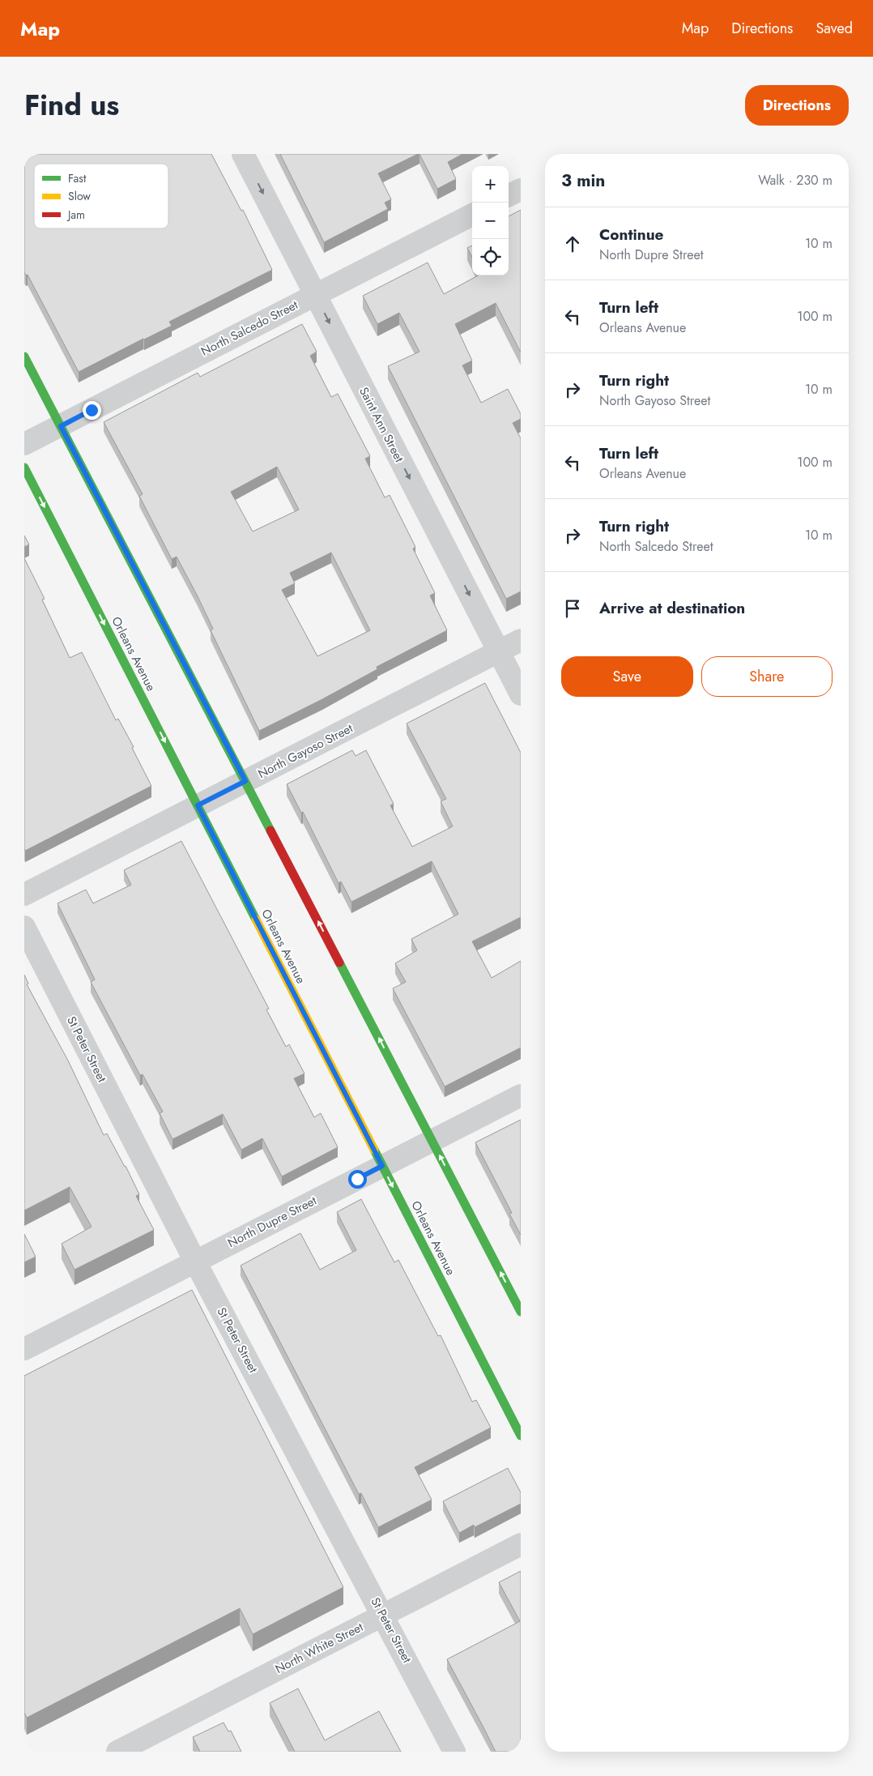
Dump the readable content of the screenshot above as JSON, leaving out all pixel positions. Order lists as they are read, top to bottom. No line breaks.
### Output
{"streets":{"street":["North Salcedo Street","Saint Ann Street","Orleans Avenue","North Gayoso Street","St Peter Street","North Dupre Street","North White Street"]},"crossings":[["North Salcedo Street","Saint Ann Street"],["Saint Ann Street","North Gayoso Street"],["Orleans Avenue","North Gayoso Street"],["Orleans Avenue","North Dupre Street"],["St Peter Street","North Dupre Street"],["St Peter Street","North White Street"]],"one_way":["Saint Ann Street"],"legend":["Fast","Slow","Jam"],"page":{"header":"Map","nav":["Map","Directions","Saved"],"title":"Find us","buttons":["Directions",["Save","Share"]],"heading":["3 min","Walk · 230 m"],"map_buttons":["+","−"],"list":[["Continue","North Dupre Street","10 m"],["Turn left","Orleans Avenue","100 m"],["Turn right","North Gayoso Street","10 m"],["Turn left","Orleans Avenue","100 m"],["Turn right","North Salcedo Street","10 m"],"Arrive at destination"]}}
